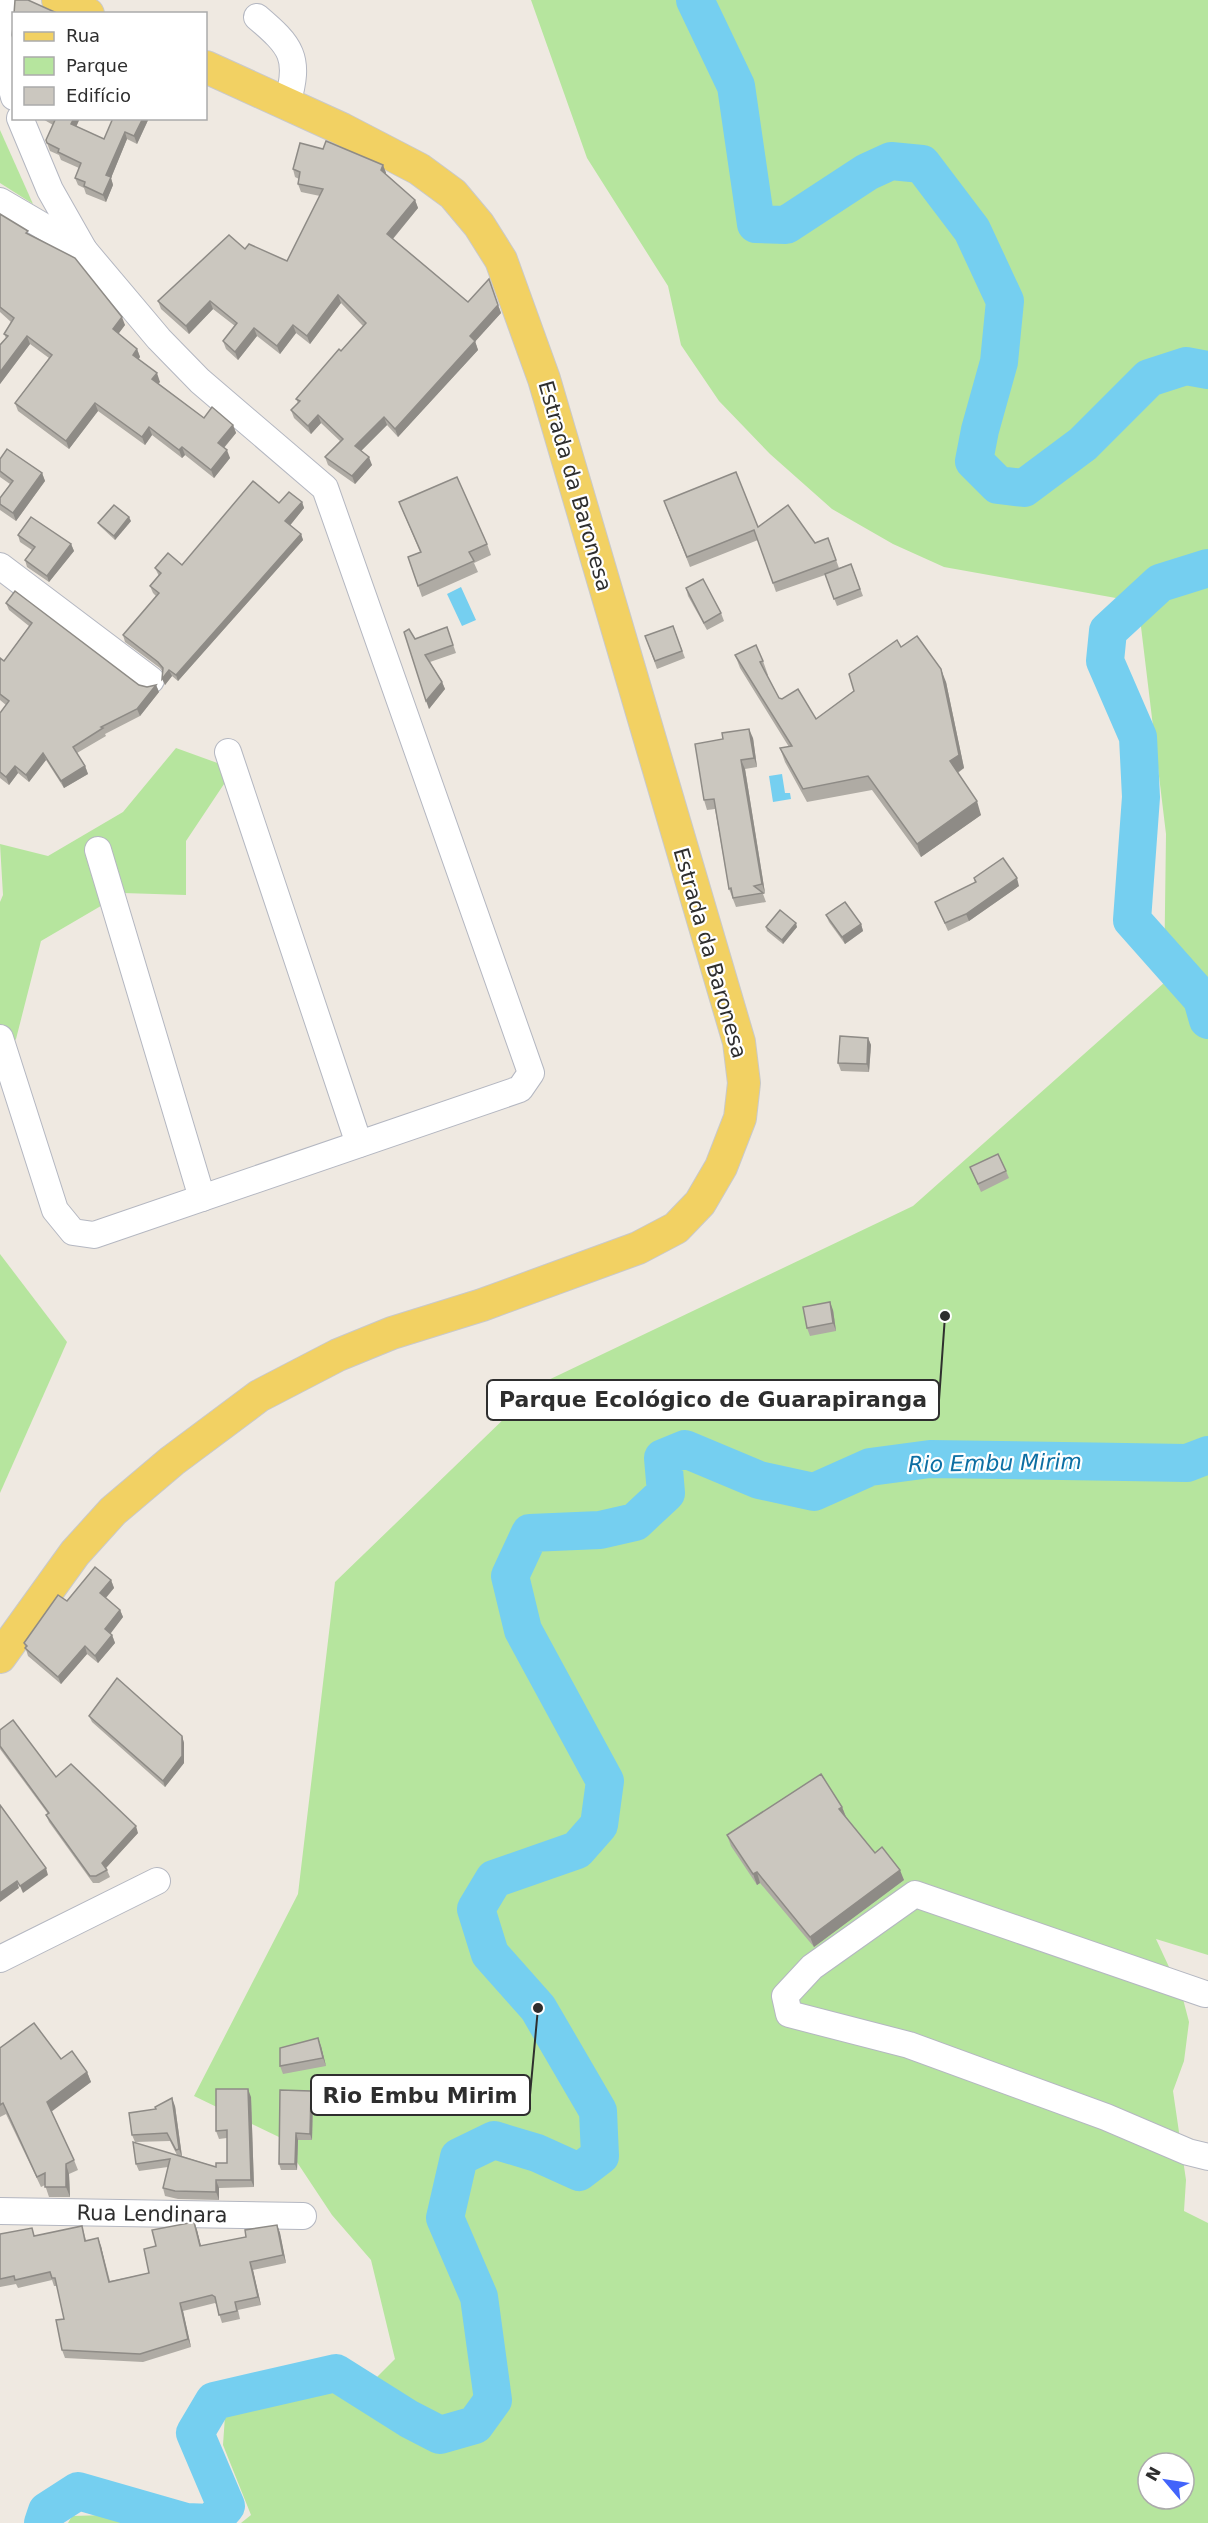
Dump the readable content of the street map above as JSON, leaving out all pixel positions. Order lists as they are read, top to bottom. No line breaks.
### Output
{"streets":{"main road":["Estrada da Baronesa"],"street":["Rua Lendinara"]},"water":["Rio Embu Mirim"],"places":["Parque Ecológico de Guarapiranga","Rio Embu Mirim"],"legend":["Rua","Parque","Edifício"],"north":"top left"}
